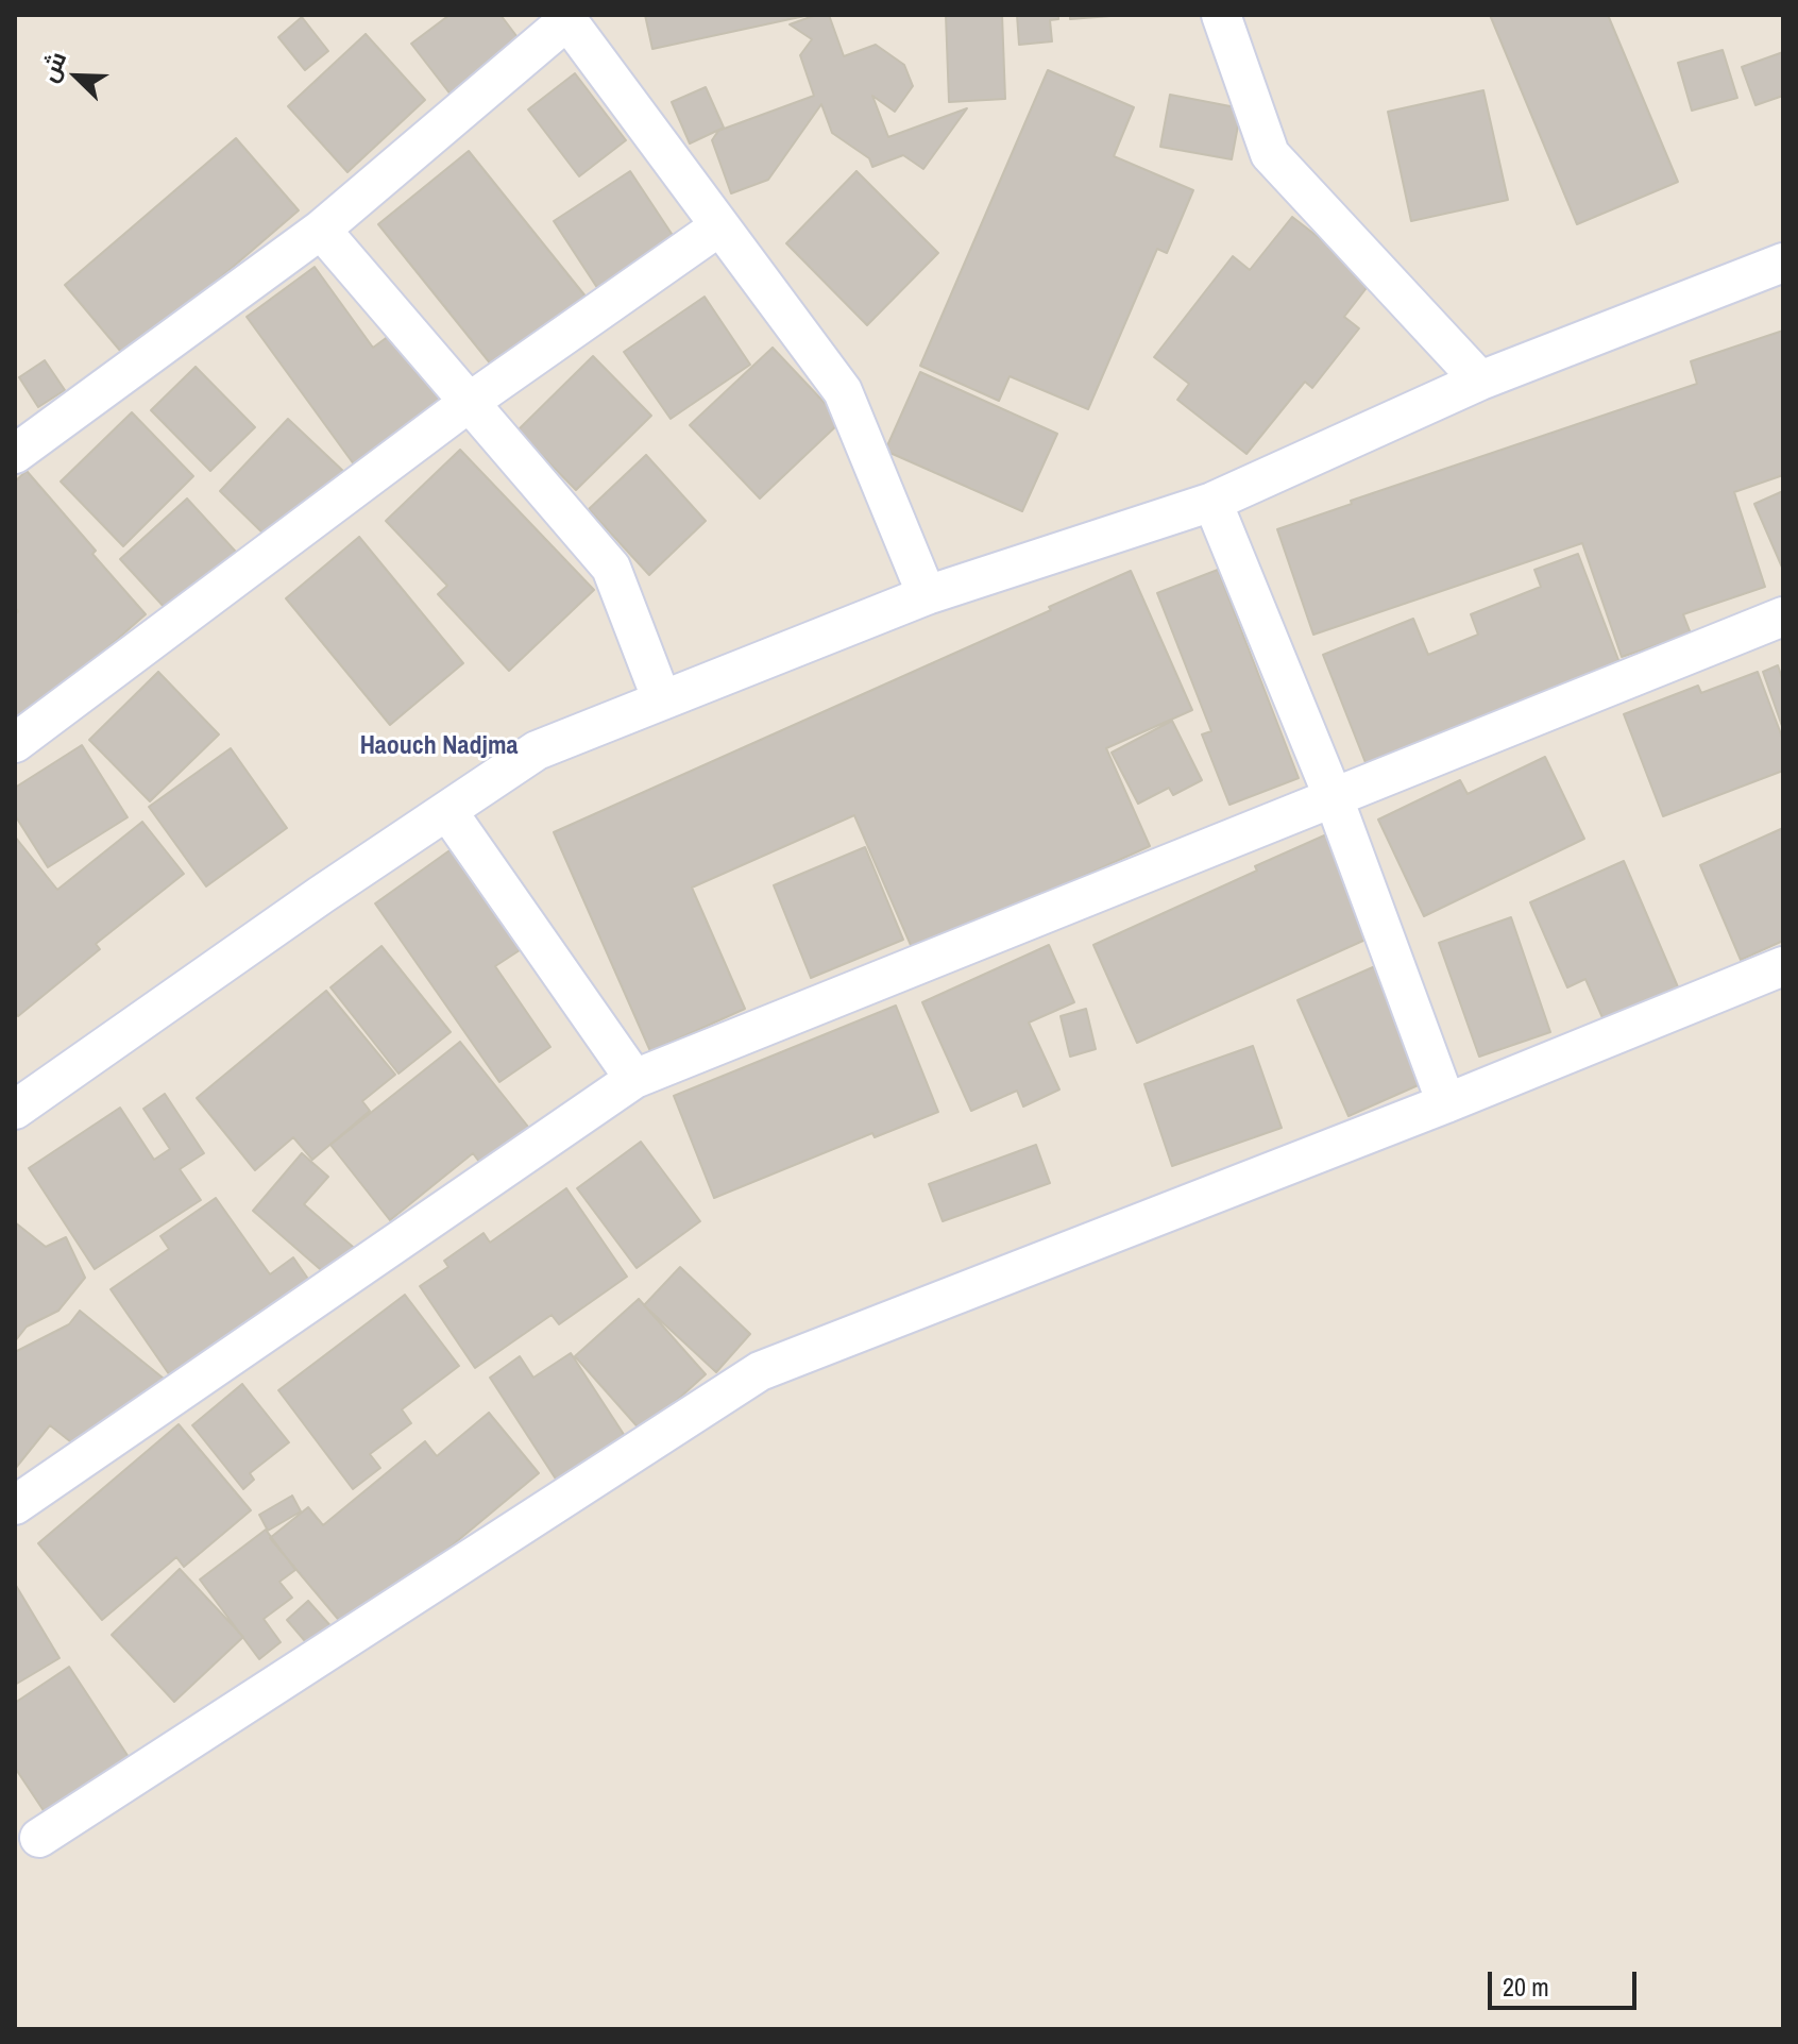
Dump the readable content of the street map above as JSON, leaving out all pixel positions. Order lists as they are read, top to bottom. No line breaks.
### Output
{"districts":["Haouch Nadjma"],"scale_bar":"20 m","north":"top left"}
